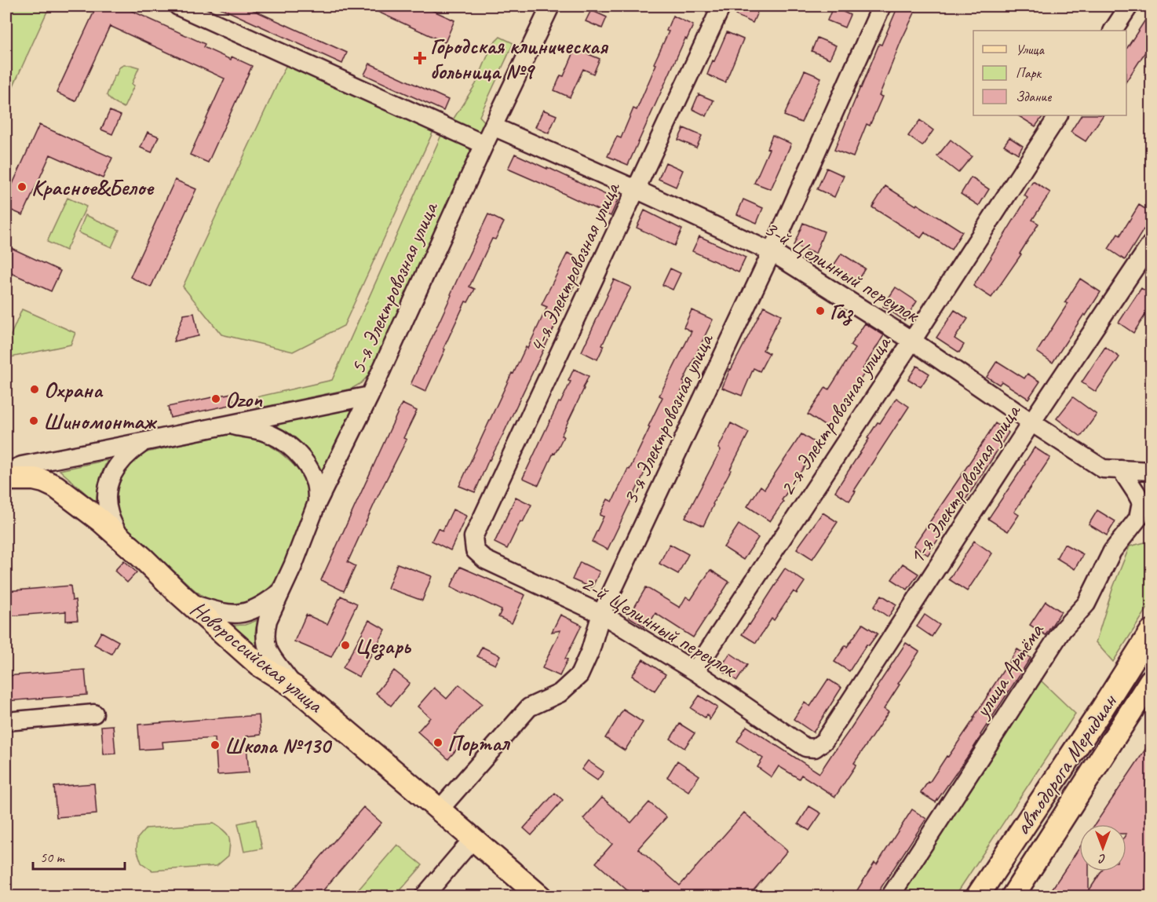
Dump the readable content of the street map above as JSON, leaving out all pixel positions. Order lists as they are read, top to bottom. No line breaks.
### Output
{"streets":{"main road":["Новороссийская улица","автодорога Меридиан"],"street":["4-я Электровозная улица","3-й Целинный переулок","5-я Электровозная улица","2-я Электровозная улица","3-я Электровозная улица","1-я Электровозная улица","2-й Целинный переулок","улица Артёма"]},"crossings":[["4-я Электровозная улица","3-й Целинный переулок"],["4-я Электровозная улица","2-й Целинный переулок"],["3-й Целинный переулок","5-я Электровозная улица"],["3-й Целинный переулок","2-я Электровозная улица"],["3-й Целинный переулок","3-я Электровозная улица"],["3-й Целинный переулок","1-я Электровозная улица"],["3-й Целинный переулок","улица Артёма"],["5-я Электровозная улица","Новороссийская улица"],["2-я Электровозная улица","2-й Целинный переулок"],["3-я Электровозная улица","2-й Целинный переулок"],["3-я Электровозная улица","Новороссийская улица"],["1-я Электровозная улица","2-й Целинный переулок"]],"places":{"health":["Городская клиническая больница №9"],"other":["Красное&Белое","Газ","Охрана","Ozon","Шиномонтаж","Цезарь","Портал","Школа №130"]},"legend":["Улица","Парк","Здание"],"scale_bar":"50 m","north":"bottom"}
